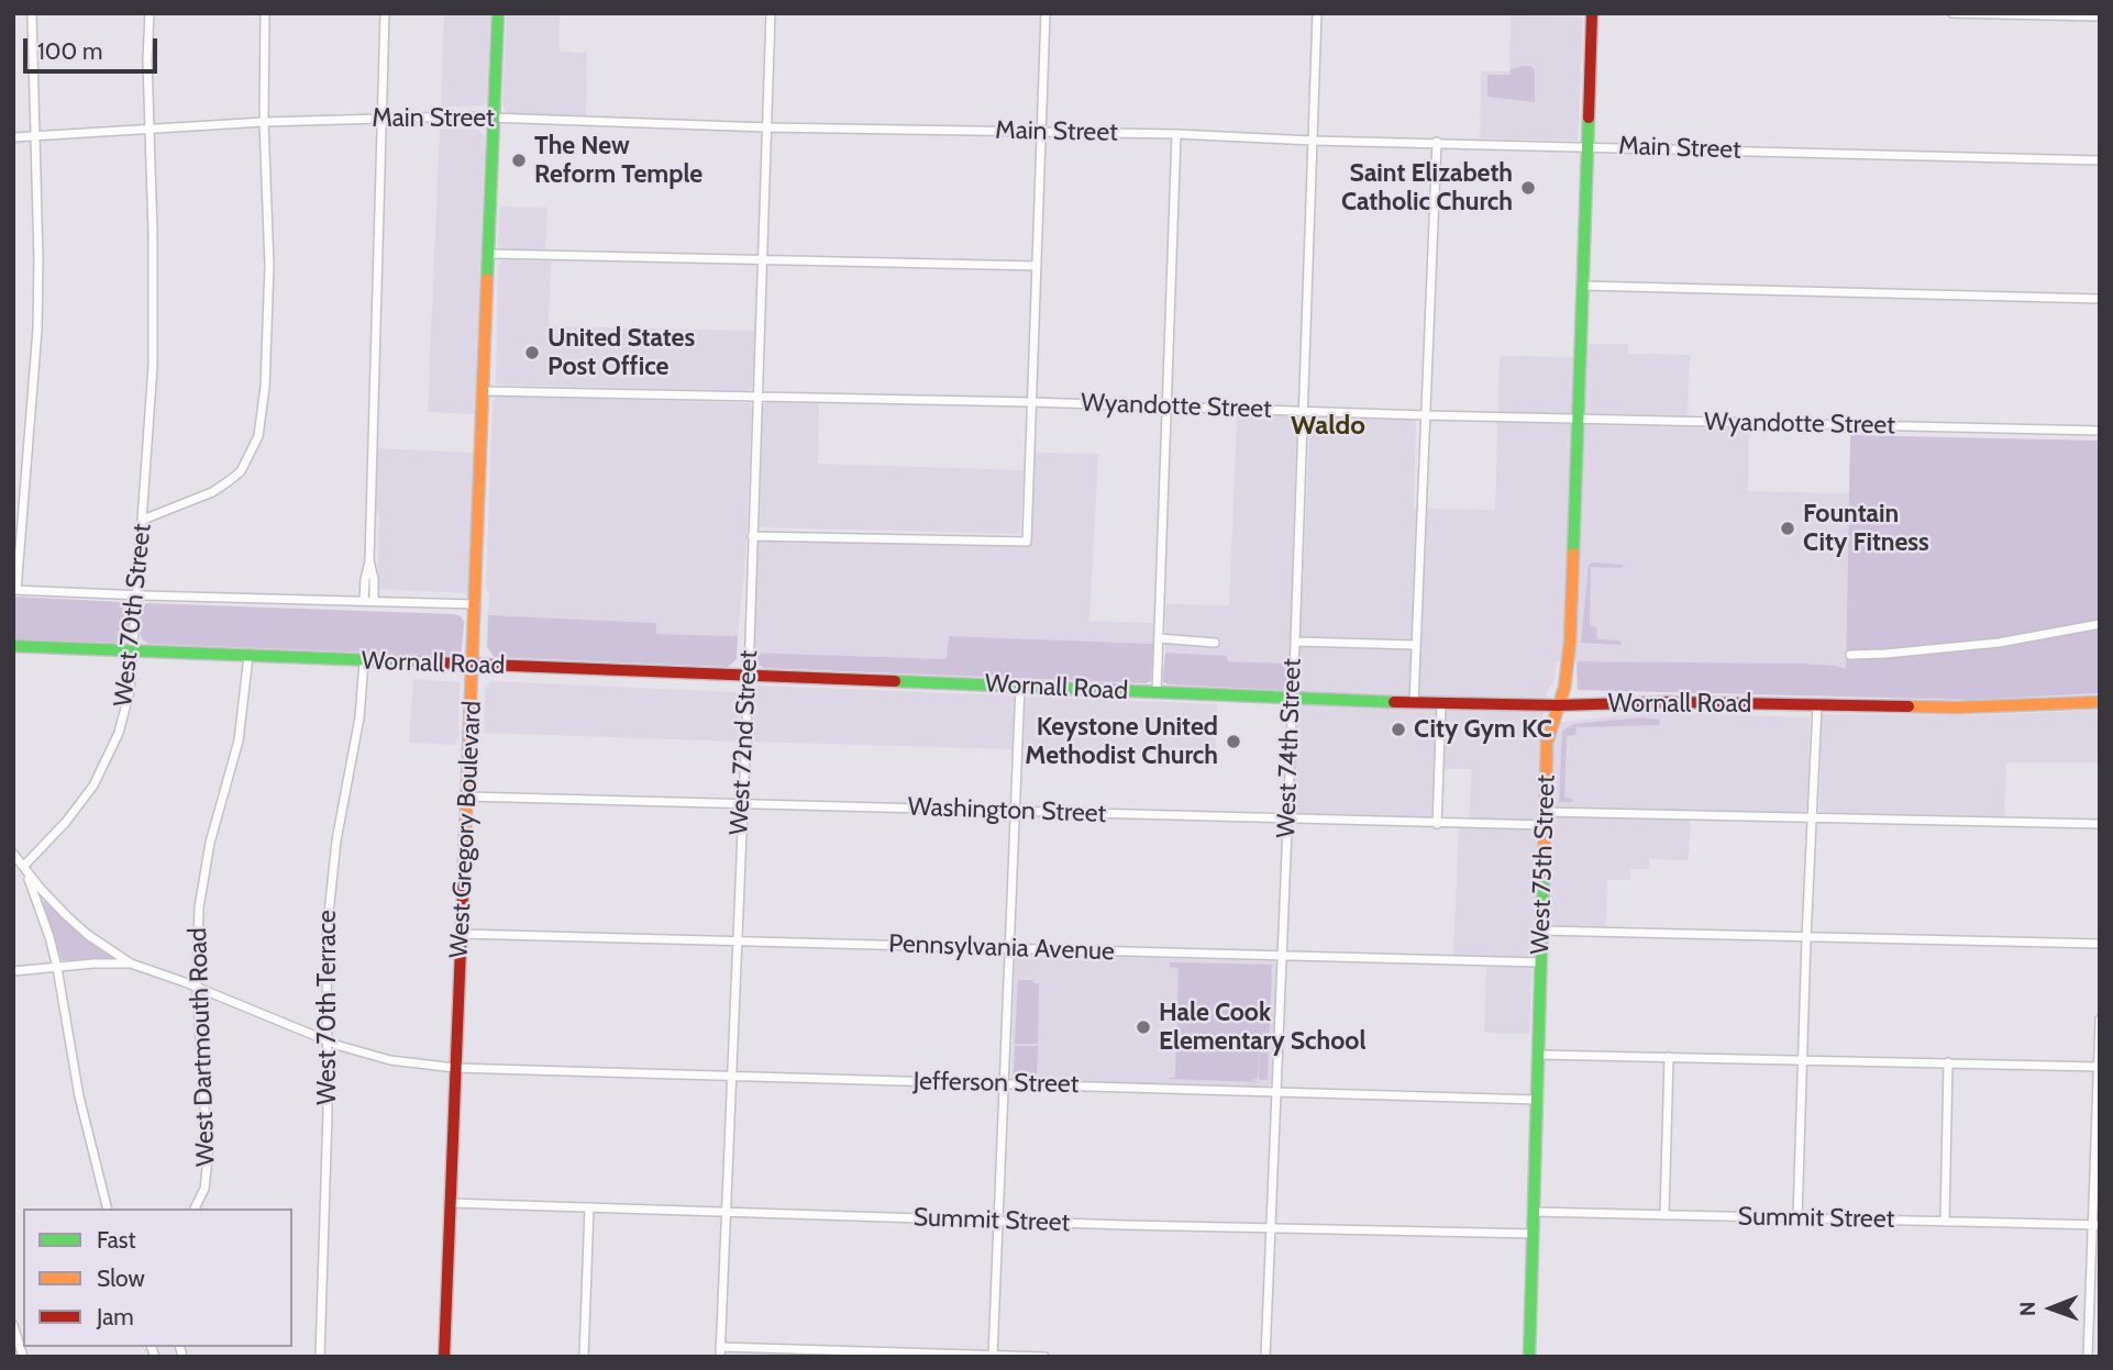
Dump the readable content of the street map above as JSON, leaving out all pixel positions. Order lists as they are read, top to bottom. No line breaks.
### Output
{"streets":{"main road":["Wornall Road","West Gregory Boulevard","West 75th Street"],"street":["Main Street","Wyandotte Street","West 70th Street","West 72nd Street","West 74th Street","Washington Street","Pennsylvania Avenue","West 70th Terrace","West Dartmouth Road","Jefferson Street","Summit Street"]},"crossings":[["Main Street","West 70th Street"],["Main Street","West 72nd Street"],["Main Street","West 74th Street"],["Main Street","West Gregory Boulevard"],["Main Street","West 75th Street"],["Wyandotte Street","West 72nd Street"],["Wyandotte Street","West 74th Street"],["Wyandotte Street","West Gregory Boulevard"],["Wyandotte Street","West 75th Street"],["West 70th Street","Wornall Road"],["Wornall Road","West 72nd Street"],["Wornall Road","West 74th Street"],["Wornall Road","West Gregory Boulevard"],["Wornall Road","West 75th Street"],["Wornall Road","West 70th Terrace"],["Wornall Road","West Dartmouth Road"],["West 72nd Street","Washington Street"],["West 72nd Street","Pennsylvania Avenue"],["West 72nd Street","Jefferson Street"],["West 72nd Street","Summit Street"],["West 74th Street","Washington Street"],["West 74th Street","Pennsylvania Avenue"],["West 74th Street","Jefferson Street"],["West 74th Street","Summit Street"],["Washington Street","West Gregory Boulevard"],["Washington Street","West 75th Street"],["West Gregory Boulevard","Pennsylvania Avenue"],["West Gregory Boulevard","Jefferson Street"],["West Gregory Boulevard","Summit Street"],["West 75th Street","Pennsylvania Avenue"],["West 75th Street","Jefferson Street"],["West 75th Street","Summit Street"],["West 70th Terrace","Jefferson Street"],["West Dartmouth Road","Jefferson Street"]],"districts":["Waldo"],"places":["The New Reform Temple","Saint Elizabeth Catholic Church","United States Post Office","Fountain City Fitness","City Gym KC","Keystone United Methodist Church","Hale Cook Elementary School"],"legend":["Fast","Slow","Jam"],"scale_bar":"100 m","north":"left"}
